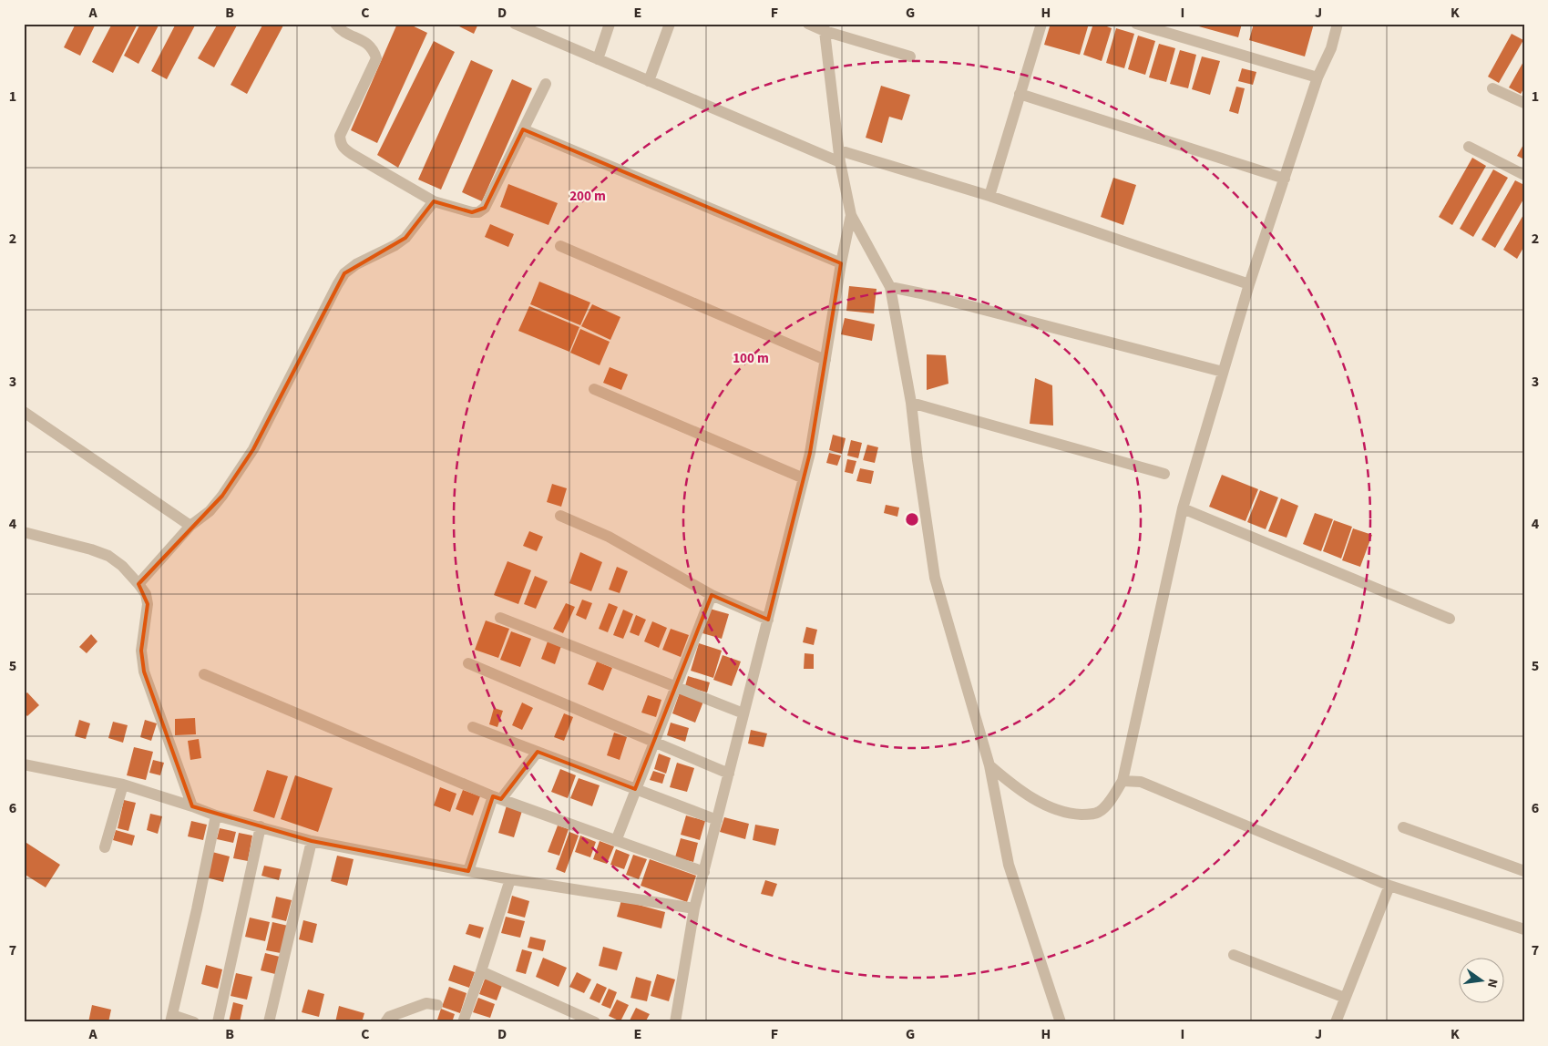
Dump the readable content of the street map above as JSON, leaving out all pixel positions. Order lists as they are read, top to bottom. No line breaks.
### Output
{"north":"right","grid":{"columns":["A","B","C","D","E","F","G","H","I","J","K"],"rows":["1","2","3","4","5","6","7"]},"rings":["200 m","100 m"]}
